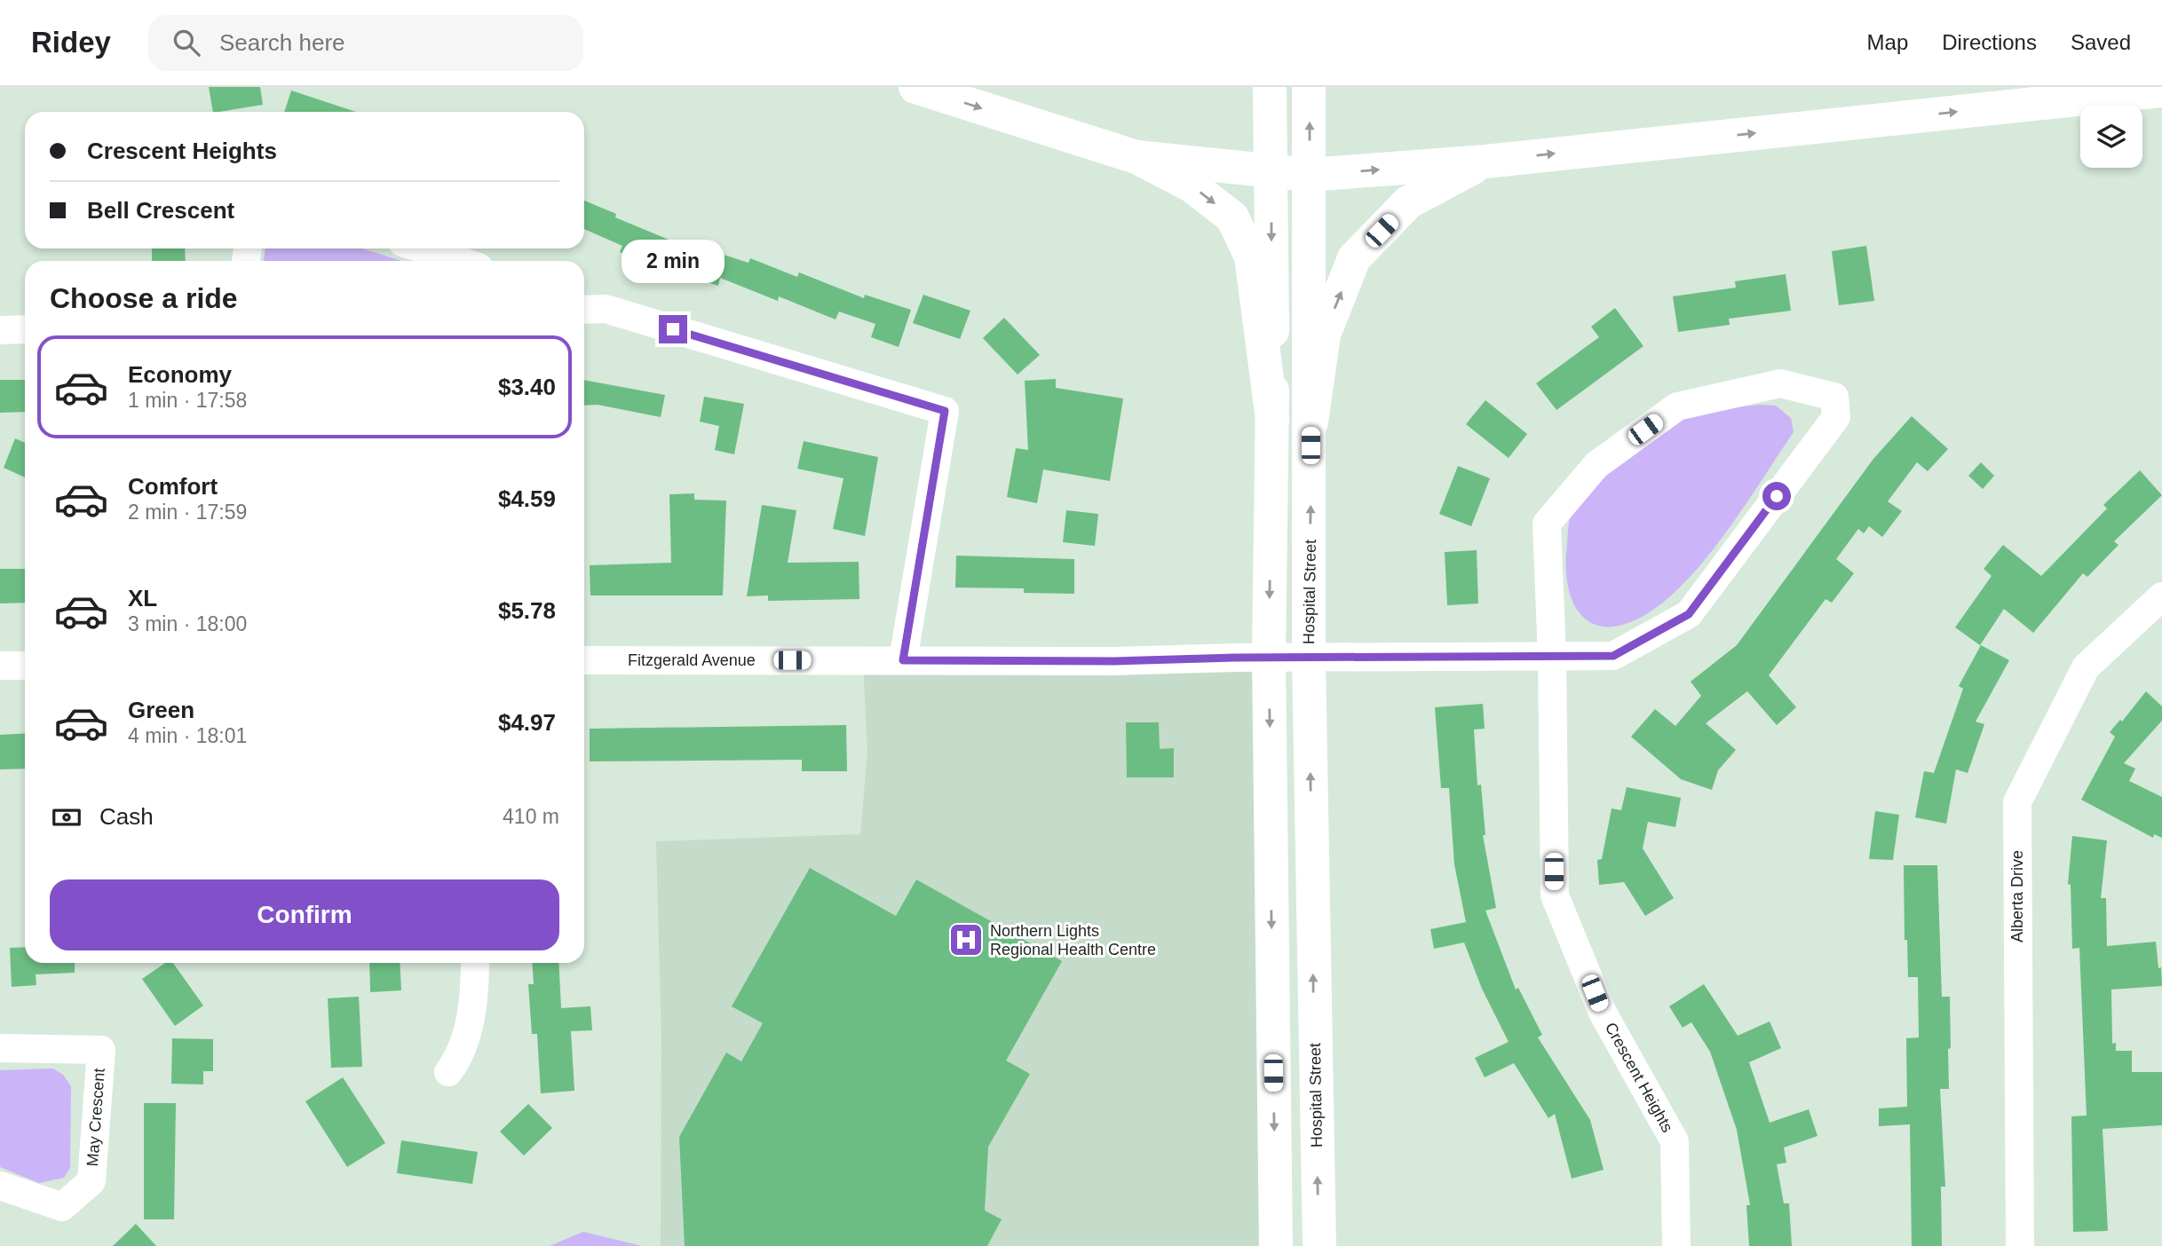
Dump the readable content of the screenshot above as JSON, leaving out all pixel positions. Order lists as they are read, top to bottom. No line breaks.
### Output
{"streets":{"main road":["Hospital Street"],"street":["Fitzgerald Avenue","Alberta Drive","Crescent Heights","May Crescent"]},"crossings":[["Hospital Street","Fitzgerald Avenue"],["Fitzgerald Avenue","Crescent Heights"]],"places":{"hospital":["Northern Lights Regional Health Centre"]},"page":{"header":"Ridey","search":"Search here","nav":["Map","Directions","Saved"],"banner":["Crescent Heights","Bell Crescent"],"bubble":"2 min","heading":"Choose a ride","list":[{"name":"Economy","note":"1 min · 17:58","value":"$3.40"},{"name":"Comfort","note":"2 min · 17:59","value":"$4.59"},{"name":"XL","note":"3 min · 18:00","value":"$5.78"},{"name":"Green","note":"4 min · 18:01","value":"$4.97"}],"pay":["Cash","410 m"],"buttons":"Confirm"}}
